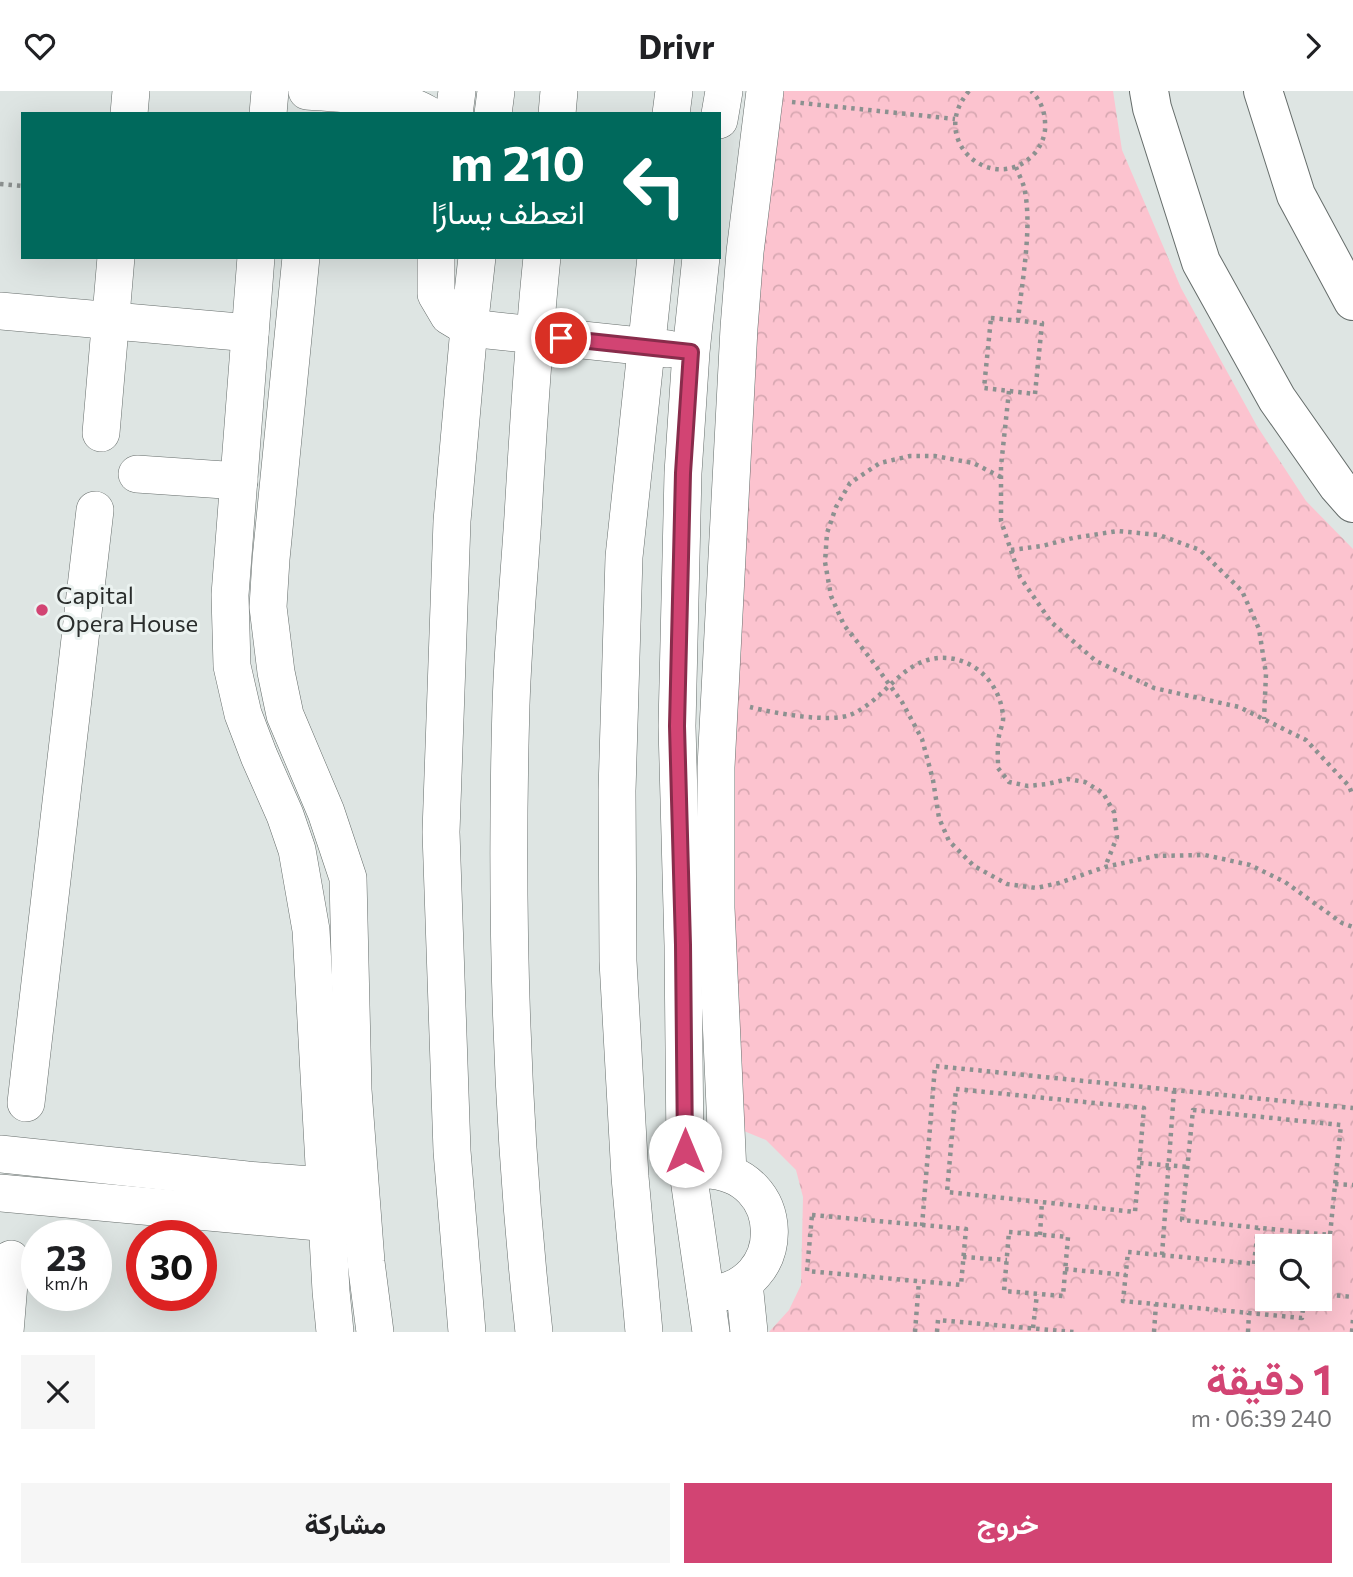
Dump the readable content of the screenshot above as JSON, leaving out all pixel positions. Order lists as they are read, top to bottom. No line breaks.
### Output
{"places":["Capital Opera House"],"page":{"header":"Drivr","turn":["210 m","انعطف يسارًا"],"speed":"23 km/h","limit":"30","heading":["1 دقيقة","240 m · 06:39"],"buttons":["خروج","مشاركة"]}}
